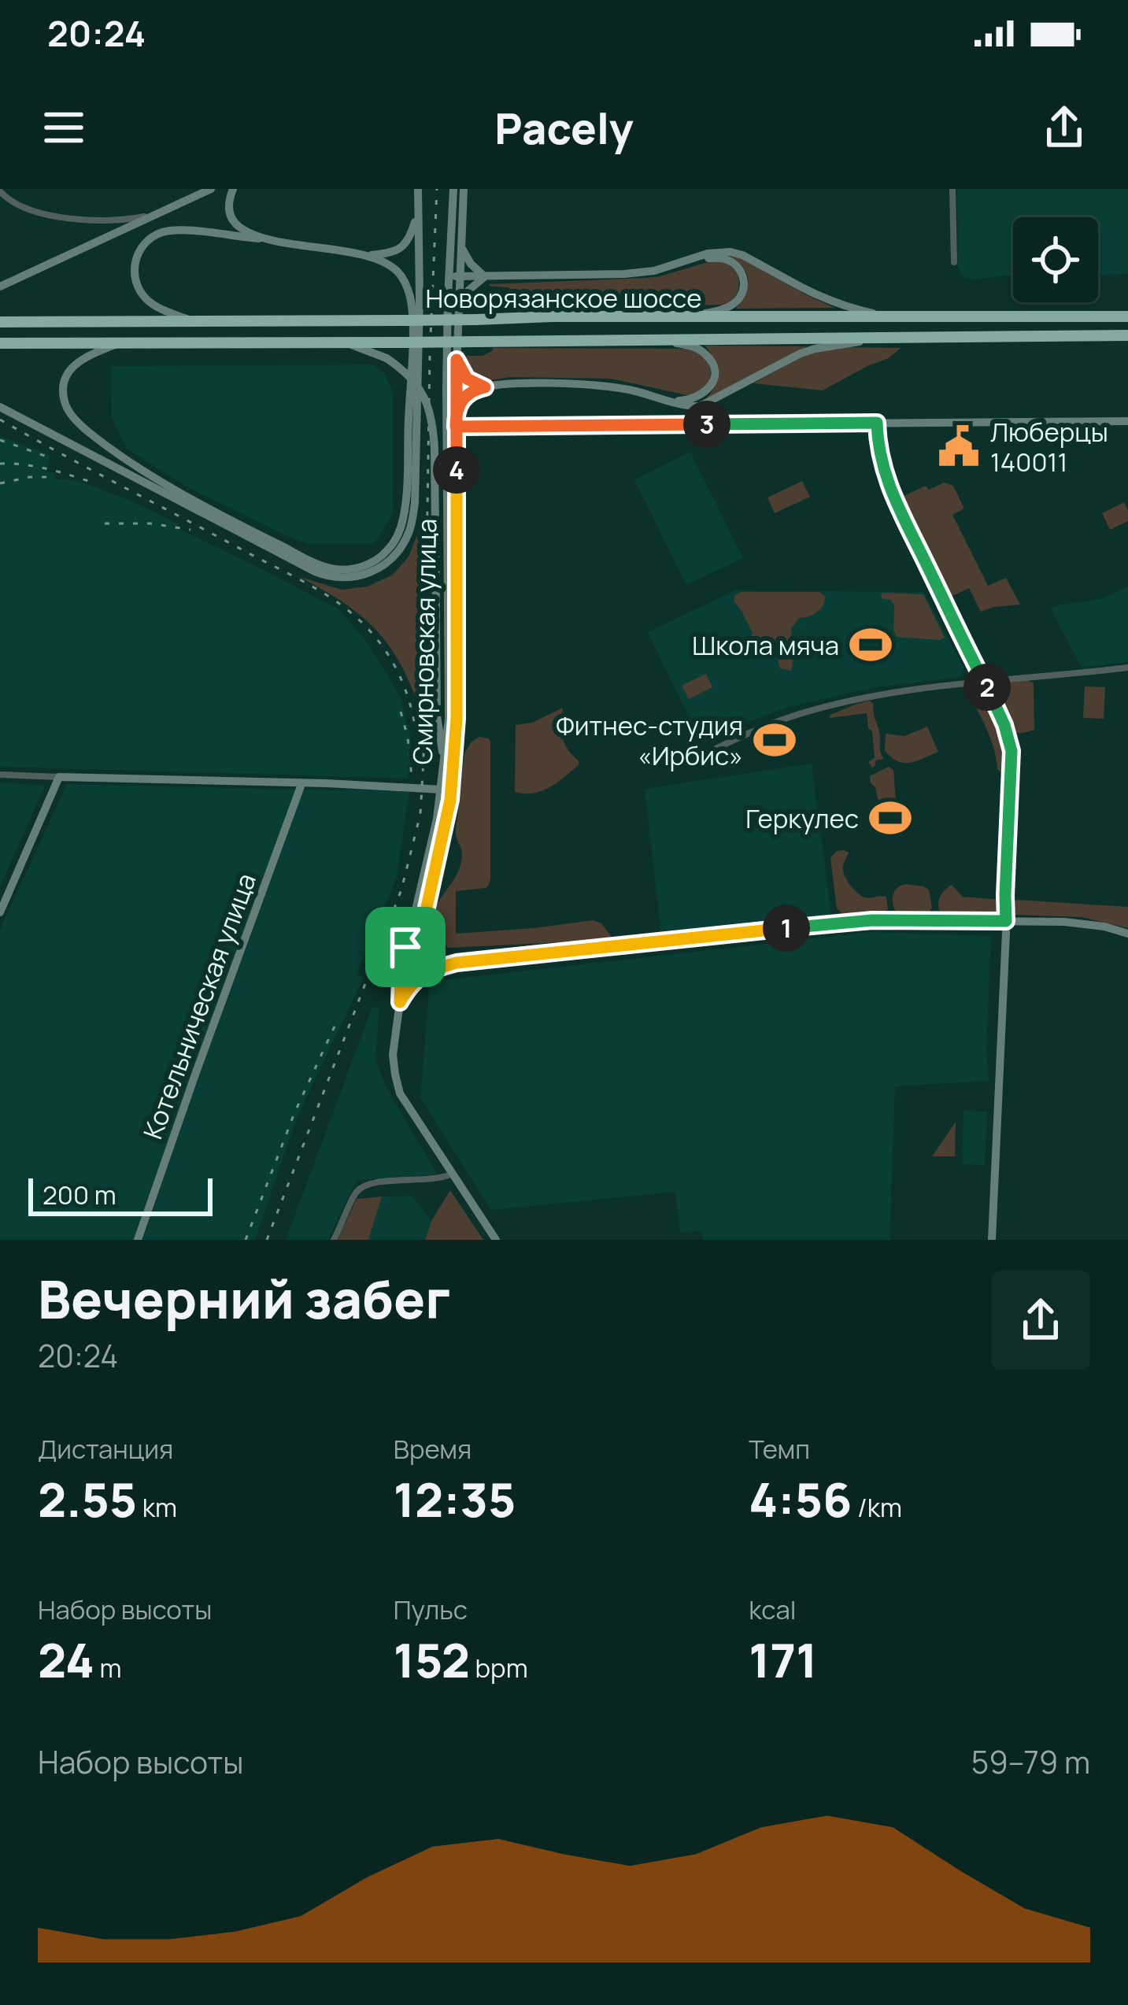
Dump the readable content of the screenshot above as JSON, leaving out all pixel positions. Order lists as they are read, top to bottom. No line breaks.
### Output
{"streets":{"highway":["Новорязанское шоссе"],"main road":["Смирновская улица","Котельническая улица"]},"places":{"public building":["Люберцы 140011"],"sports":["Школа мяча","Фитнес-студия «Ирбис»","Геркулес"]},"scale_bar":"200 m","page":{"status":"20:24","header":"Pacely","pins":["3","4","2","1"],"scale":"200 m","heading":["Вечерний забег","20:24"],"stats":[["Дистанция","2.55 km"],["Время","12:35"],["Темп","4:56 /km"],["Набор высоты","24 m"],["Пульс","152 bpm"],["kcal","171"]],"chart":["Набор высоты","59–79 m"]}}
